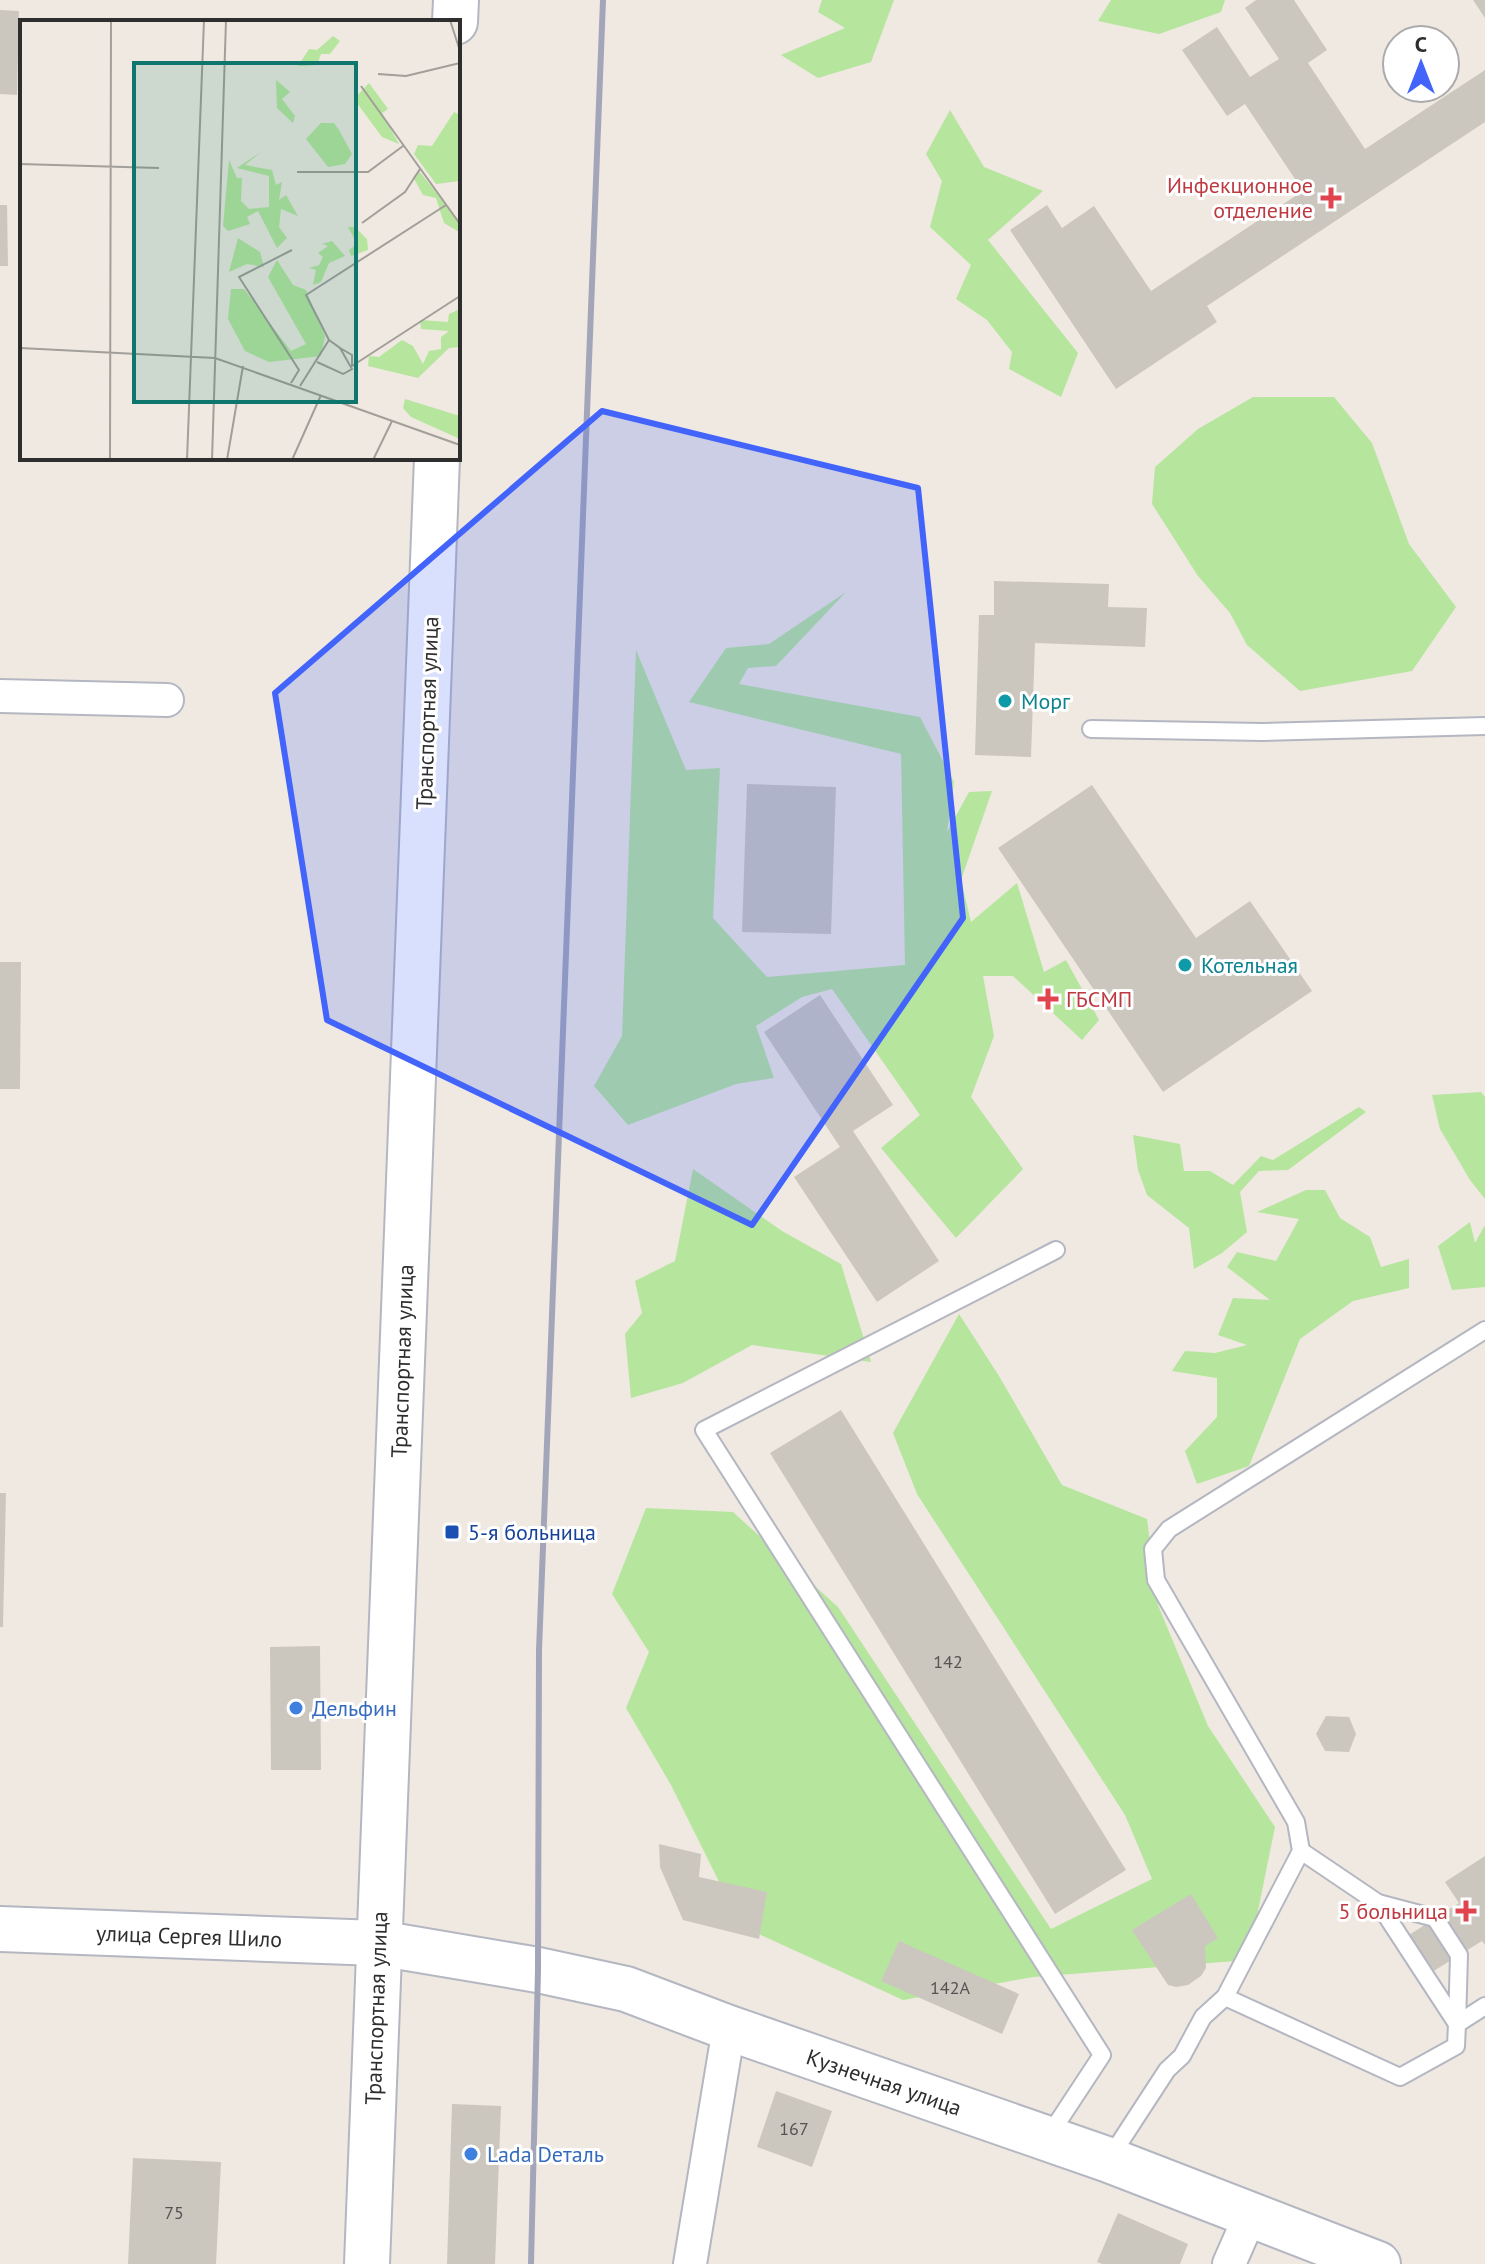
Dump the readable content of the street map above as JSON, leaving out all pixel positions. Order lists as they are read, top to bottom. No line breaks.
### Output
{"streets":{"main road":["Транспортная улица","улица Сергея Шило","Кузнечная улица"]},"crossings":[["Транспортная улица","улица Сергея Шило"],["Транспортная улица","Кузнечная улица"],["улица Сергея Шило","Кузнечная улица"]],"places":{"health":["Инфекционное отделение","ГБСМП","5 больница"],"other":["Морг","Котельная","Дельфин","Lada Dеталь"],"transit":["5-я больница"]},"house_numbers":["142","142А","167","75"],"north":"top"}
